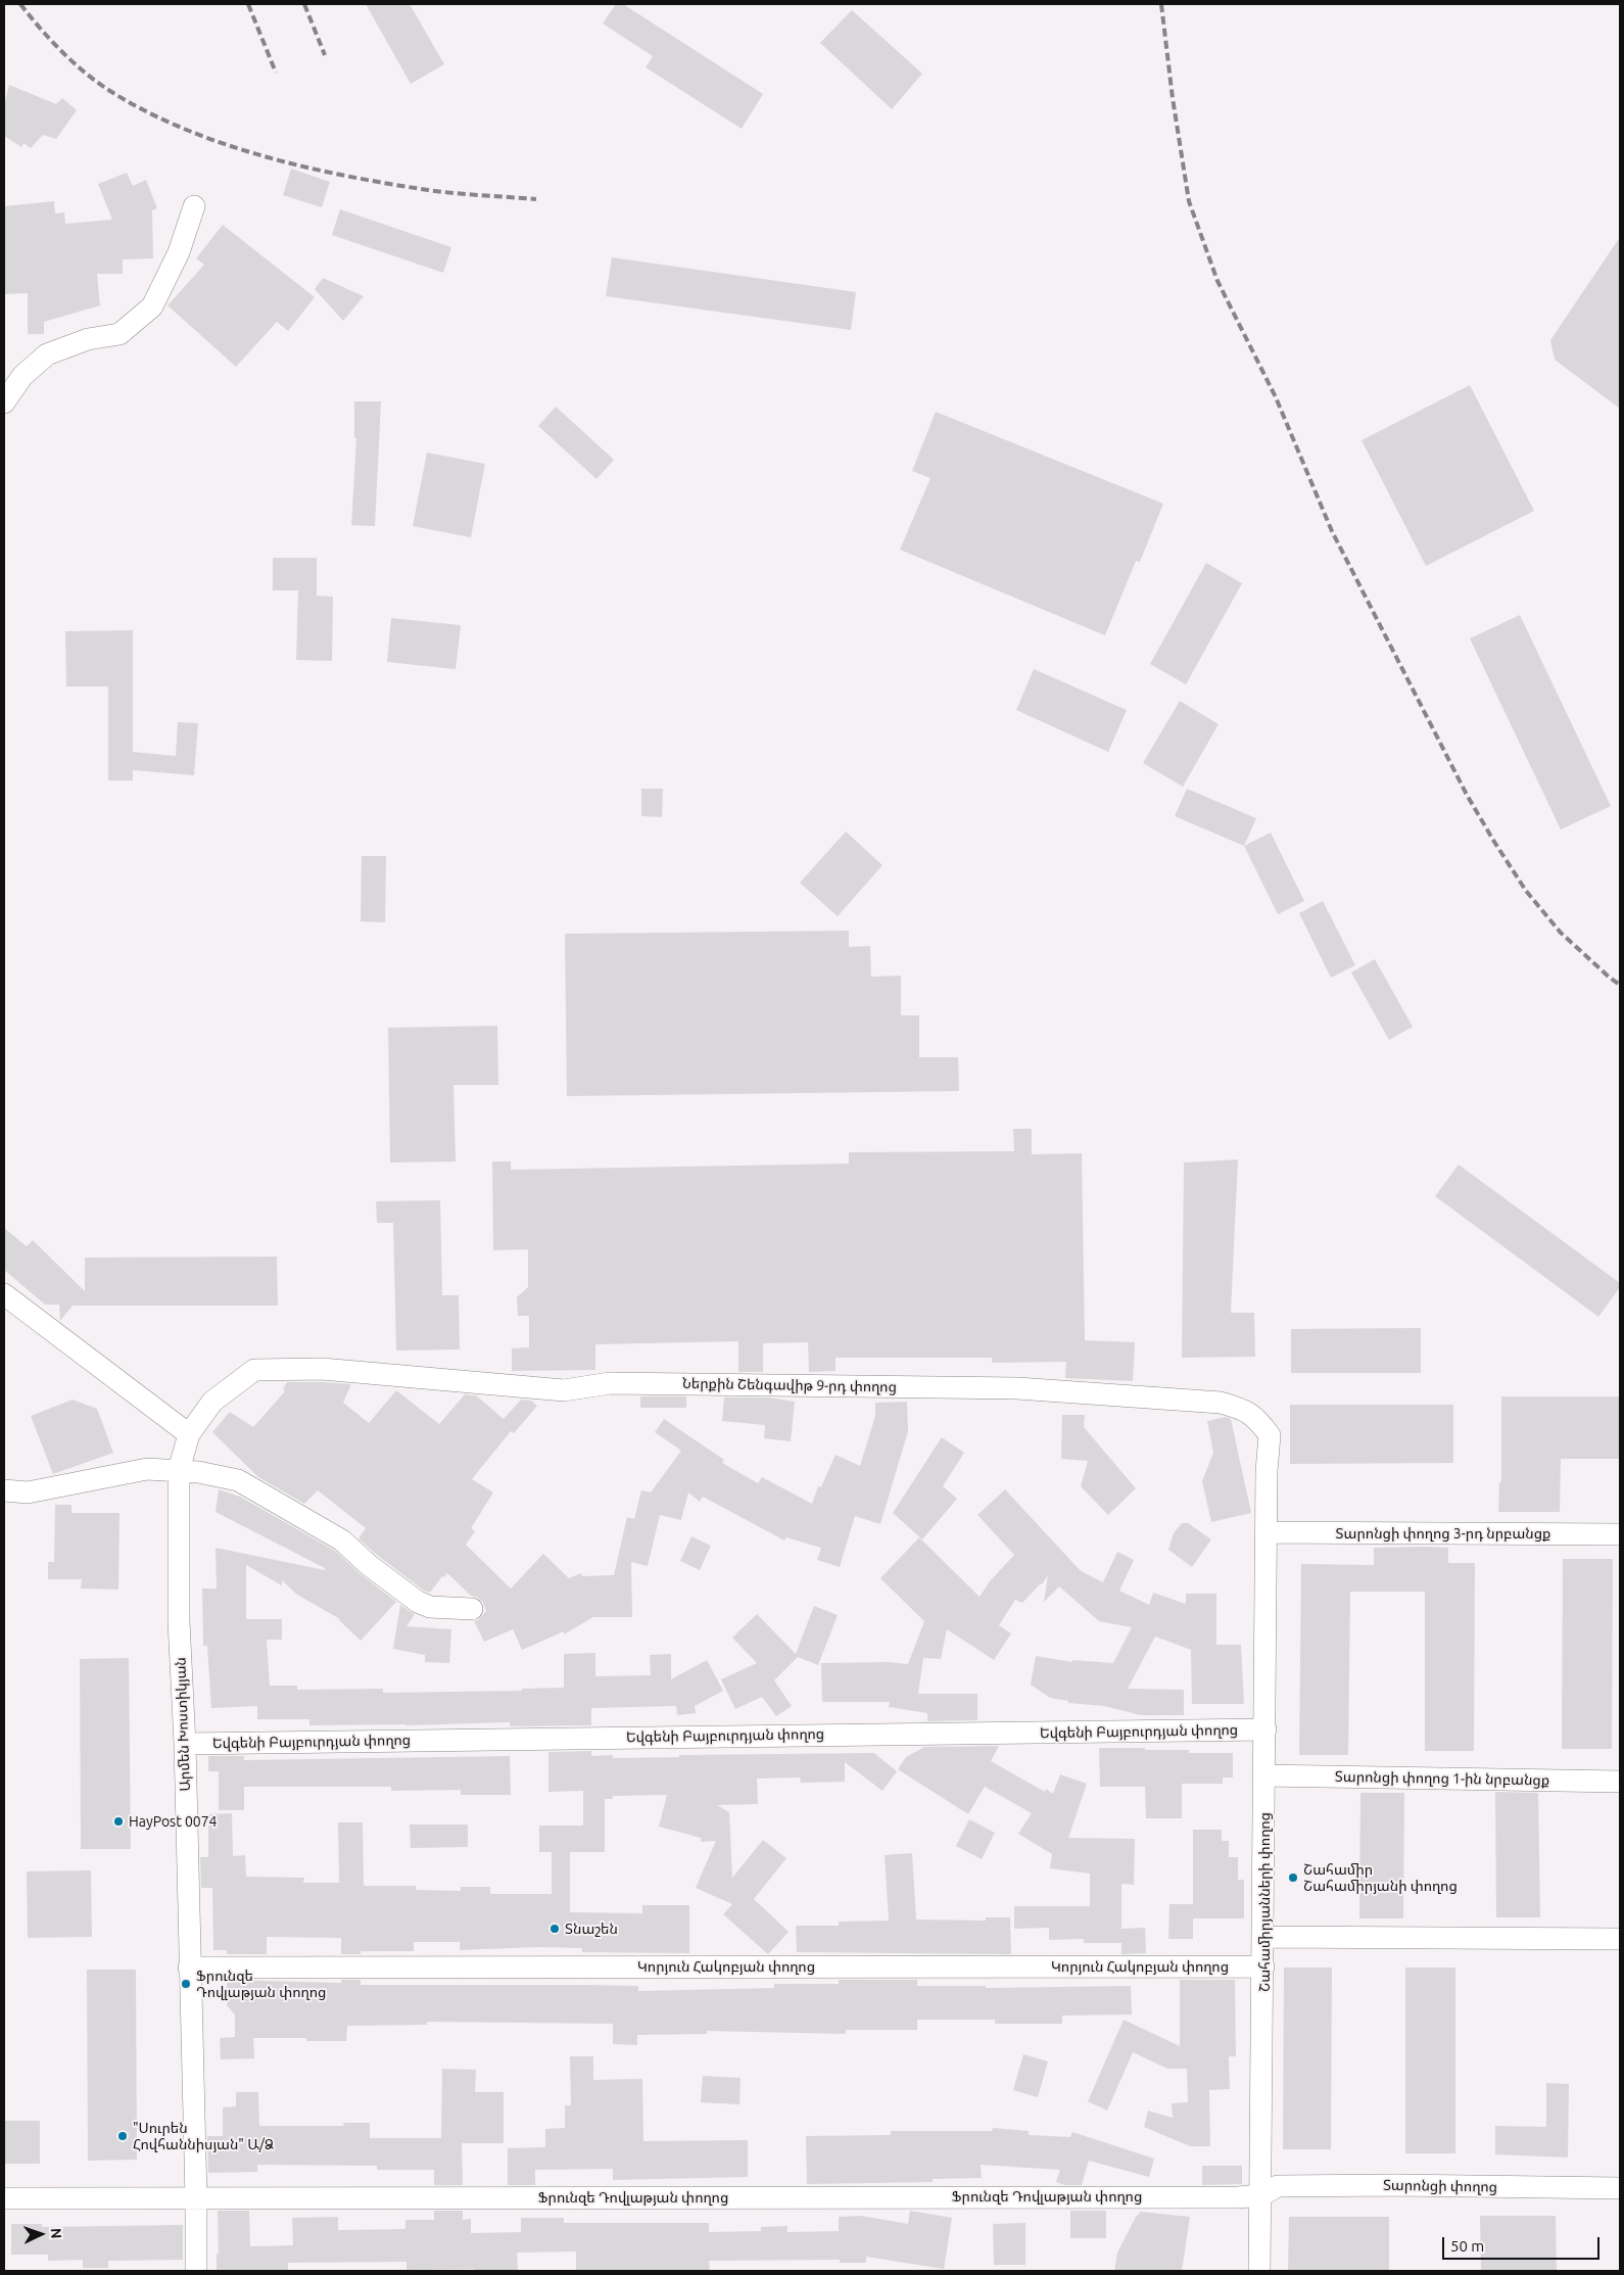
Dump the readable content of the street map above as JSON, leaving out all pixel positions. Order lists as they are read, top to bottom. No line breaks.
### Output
{"streets":{"street":["Ներքին Շենգավիթ 9-րդ փողոց","Տարոնցի փողոց 3-րդ նրբանցք","Արմեն Խոստիկյան","Եվգենի Բայբուրդյան փողոց","Տարոնցի փողոց 1-ին նրբանցք","Շահամիրյանների փողոց","Կորյուն Հակոբյան փողոց","Տարոնցի փողոց","Ֆրունզե Դովլաթյան փողոց"]},"crossings":[["Ներքին Շենգավիթ 9-րդ փողոց","Տարոնցի փողոց 3-րդ նրբանցք"],["Ներքին Շենգավիթ 9-րդ փողոց","Արմեն Խոստիկյան"],["Ներքին Շենգավիթ 9-րդ փողոց","Շահամիրյանների փողոց"],["Տարոնցի փողոց 3-րդ նրբանցք","Շահամիրյանների փողոց"],["Արմեն Խոստիկյան","Եվգենի Բայբուրդյան փողոց"],["Արմեն Խոստիկյան","Կորյուն Հակոբյան փողոց"],["Արմեն Խոստիկյան","Ֆրունզե Դովլաթյան փողոց"],["Եվգենի Բայբուրդյան փողոց","Շահամիրյանների փողոց"],["Տարոնցի փողոց 1-ին նրբանցք","Շահամիրյանների փողոց"],["Շահամիրյանների փողոց","Կորյուն Հակոբյան փողոց"],["Շահամիրյանների փողոց","Տարոնցի փողոց"],["Շահամիրյանների փողոց","Ֆրունզե Դովլաթյան փողոց"],["Տարոնցի փողոց","Ֆրունզե Դովլաթյան փողոց"]],"places":["HayPost 0074","Շահամիր Շահամիրյանի փողոց","Տնաշեն","Ֆրունզե Դովլաթյան փողոց","\"Սուրեն Հովհաննիսյան\" Ա/Ձ"],"scale_bar":"50 m","north":"right"}
